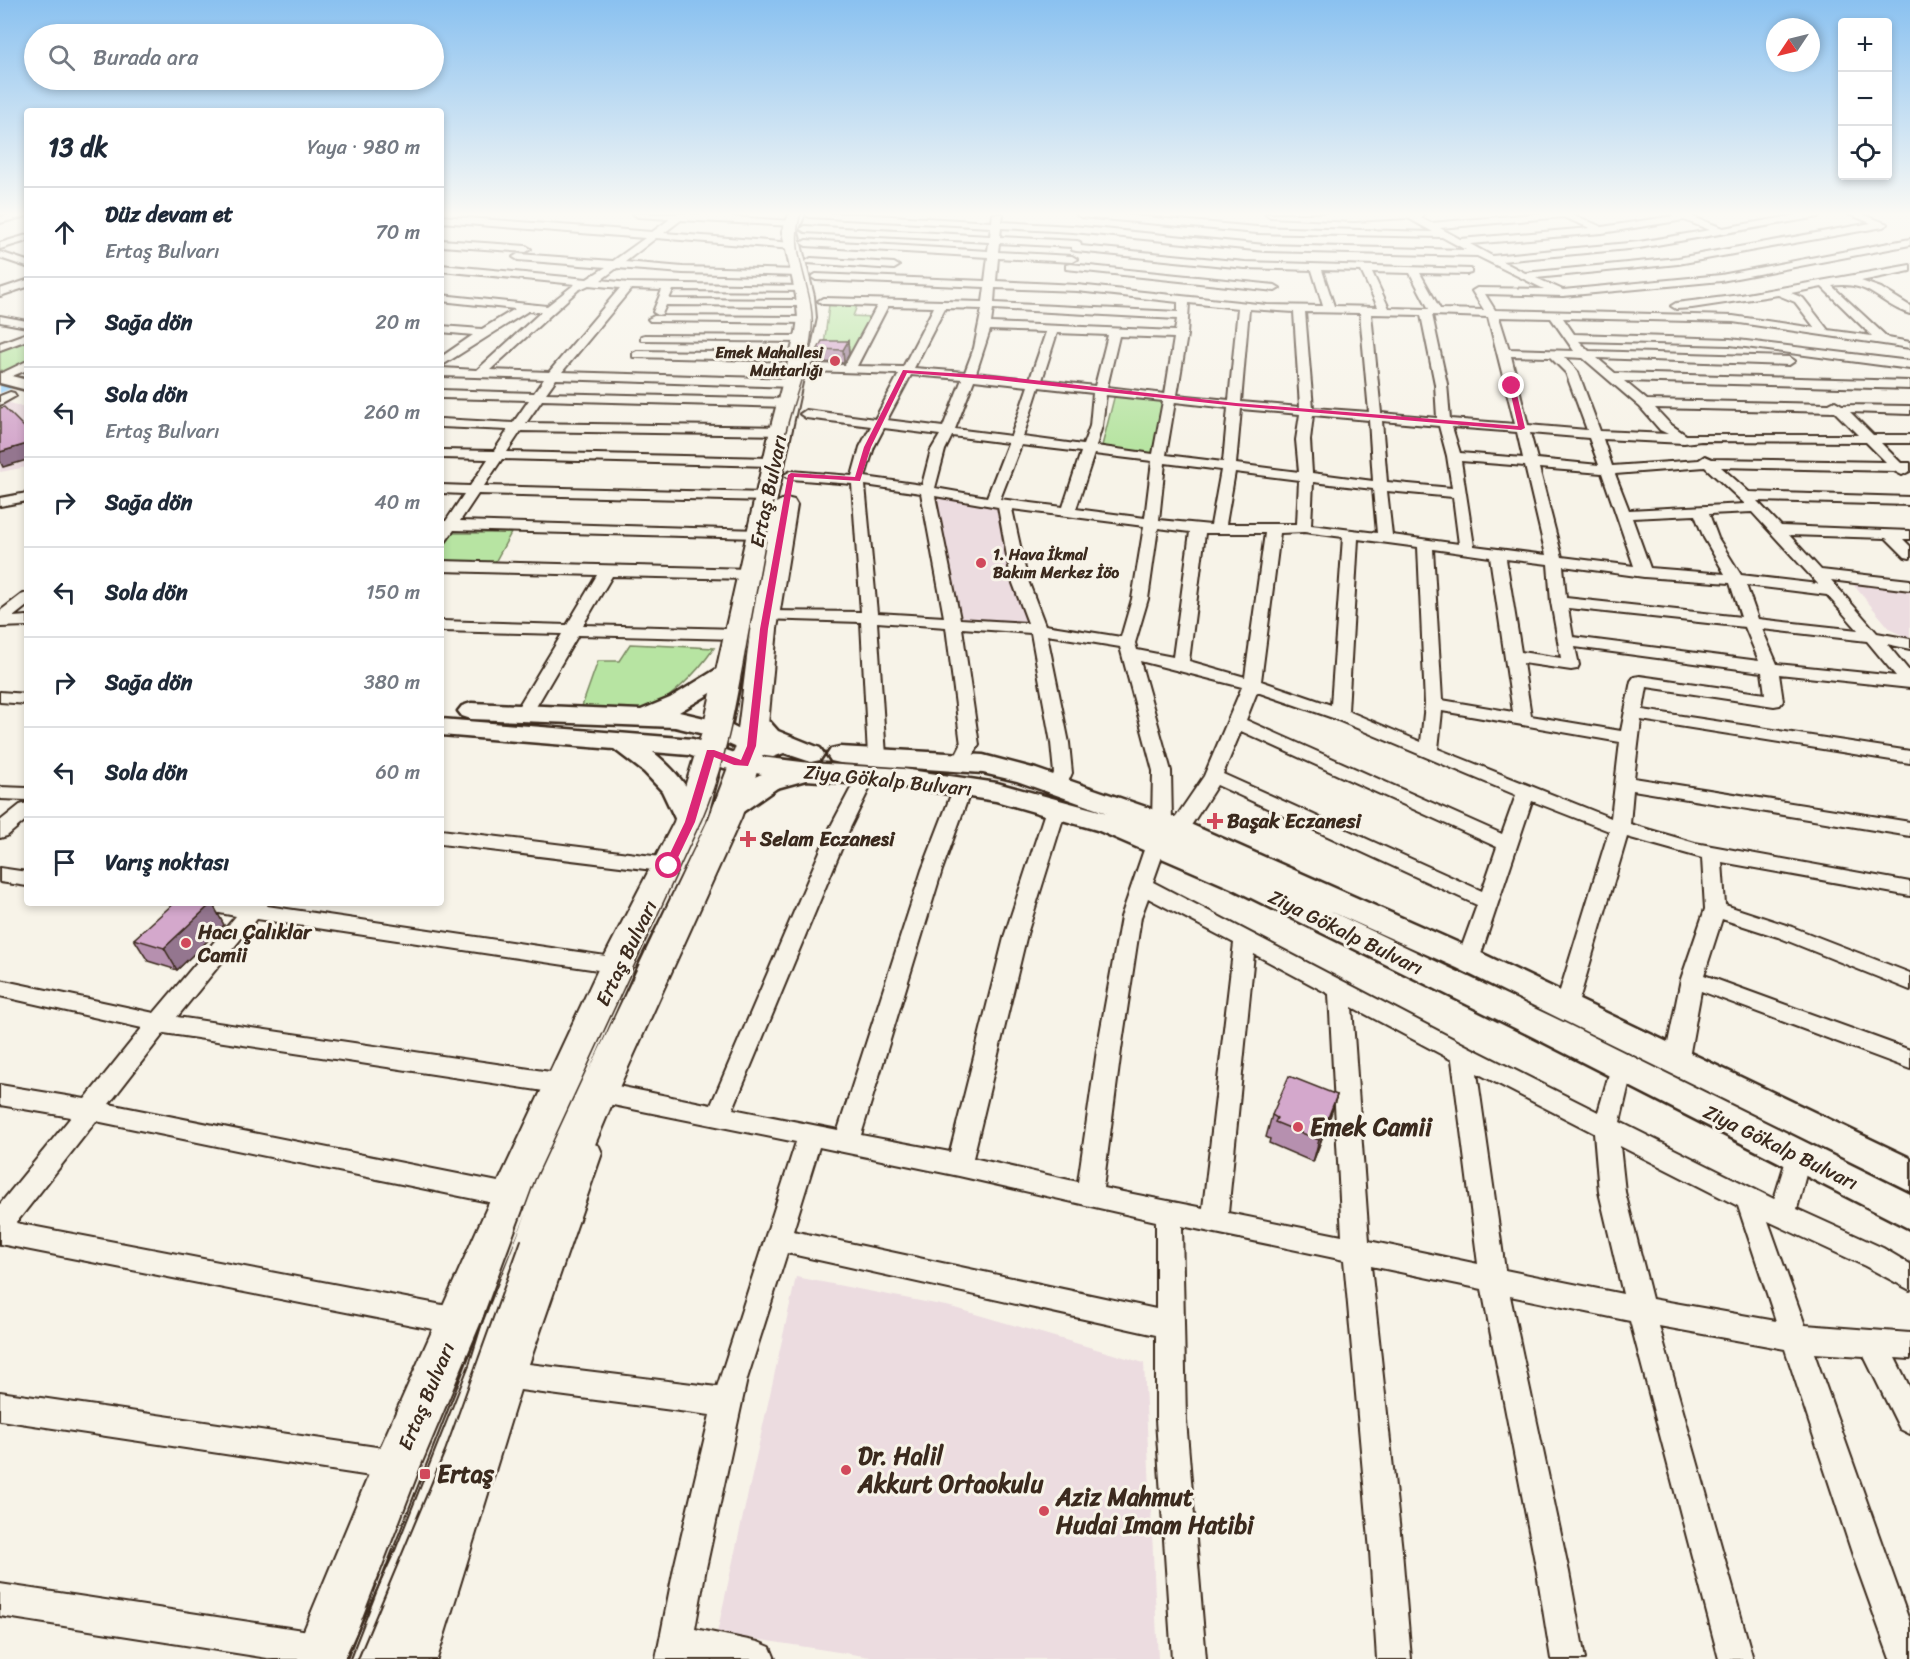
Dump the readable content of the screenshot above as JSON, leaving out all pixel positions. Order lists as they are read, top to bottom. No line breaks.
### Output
{"streets":{"main road":["Ertaş Bulvarı","Ziya Gökalp Bulvarı"]},"crossings":[["Ertaş Bulvarı","Ziya Gökalp Bulvarı"]],"places":{"other":["Emek Mahallesi Muhtarlığı","1. Hava İkmal Bakım Merkez İöo","Hacı Çalıklar Camii","Emek Camii","Dr. Halil Akkurt Ortaokulu","Aziz Mahmut Hudai Imam Hatibi"],"health":["Başak Eczanesi","Selam Eczanesi"],"transit":["Ertaş"]},"north":"bottom left","page":{"map_buttons":["+","−"],"search":"Burada ara","heading":["13 dk","Yaya · 980 m"],"list":[["Düz devam et","Ertaş Bulvarı","70 m"],["Sağa dön","20 m"],["Sola dön","Ertaş Bulvarı","260 m"],["Sağa dön","40 m"],["Sola dön","150 m"],["Sağa dön","380 m"],["Sola dön","60 m"],"Varış noktası"]}}
